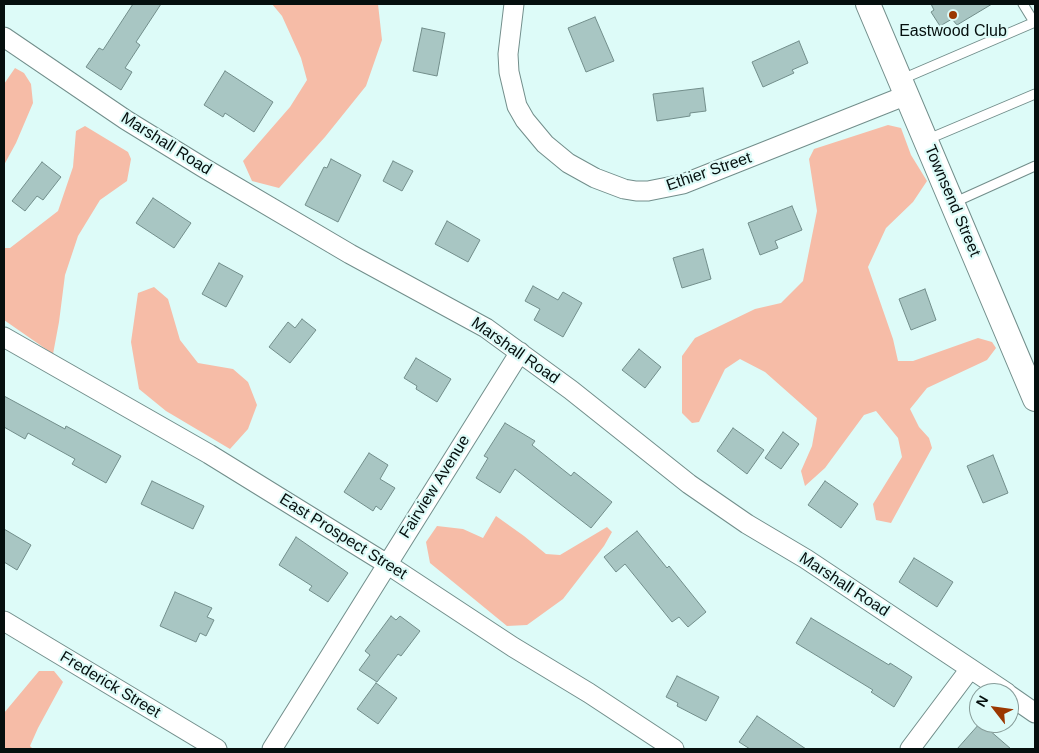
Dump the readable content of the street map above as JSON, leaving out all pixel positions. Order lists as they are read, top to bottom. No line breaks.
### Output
{"streets":{"street":["Marshall Road","Ethier Street","Townsend Street","Fairview Avenue","East Prospect Street","Frederick Street"]},"crossings":[["Marshall Road","Fairview Avenue"],["Ethier Street","Townsend Street"],["Fairview Avenue","East Prospect Street"]],"places":["Eastwood Club"],"north":"top left"}
